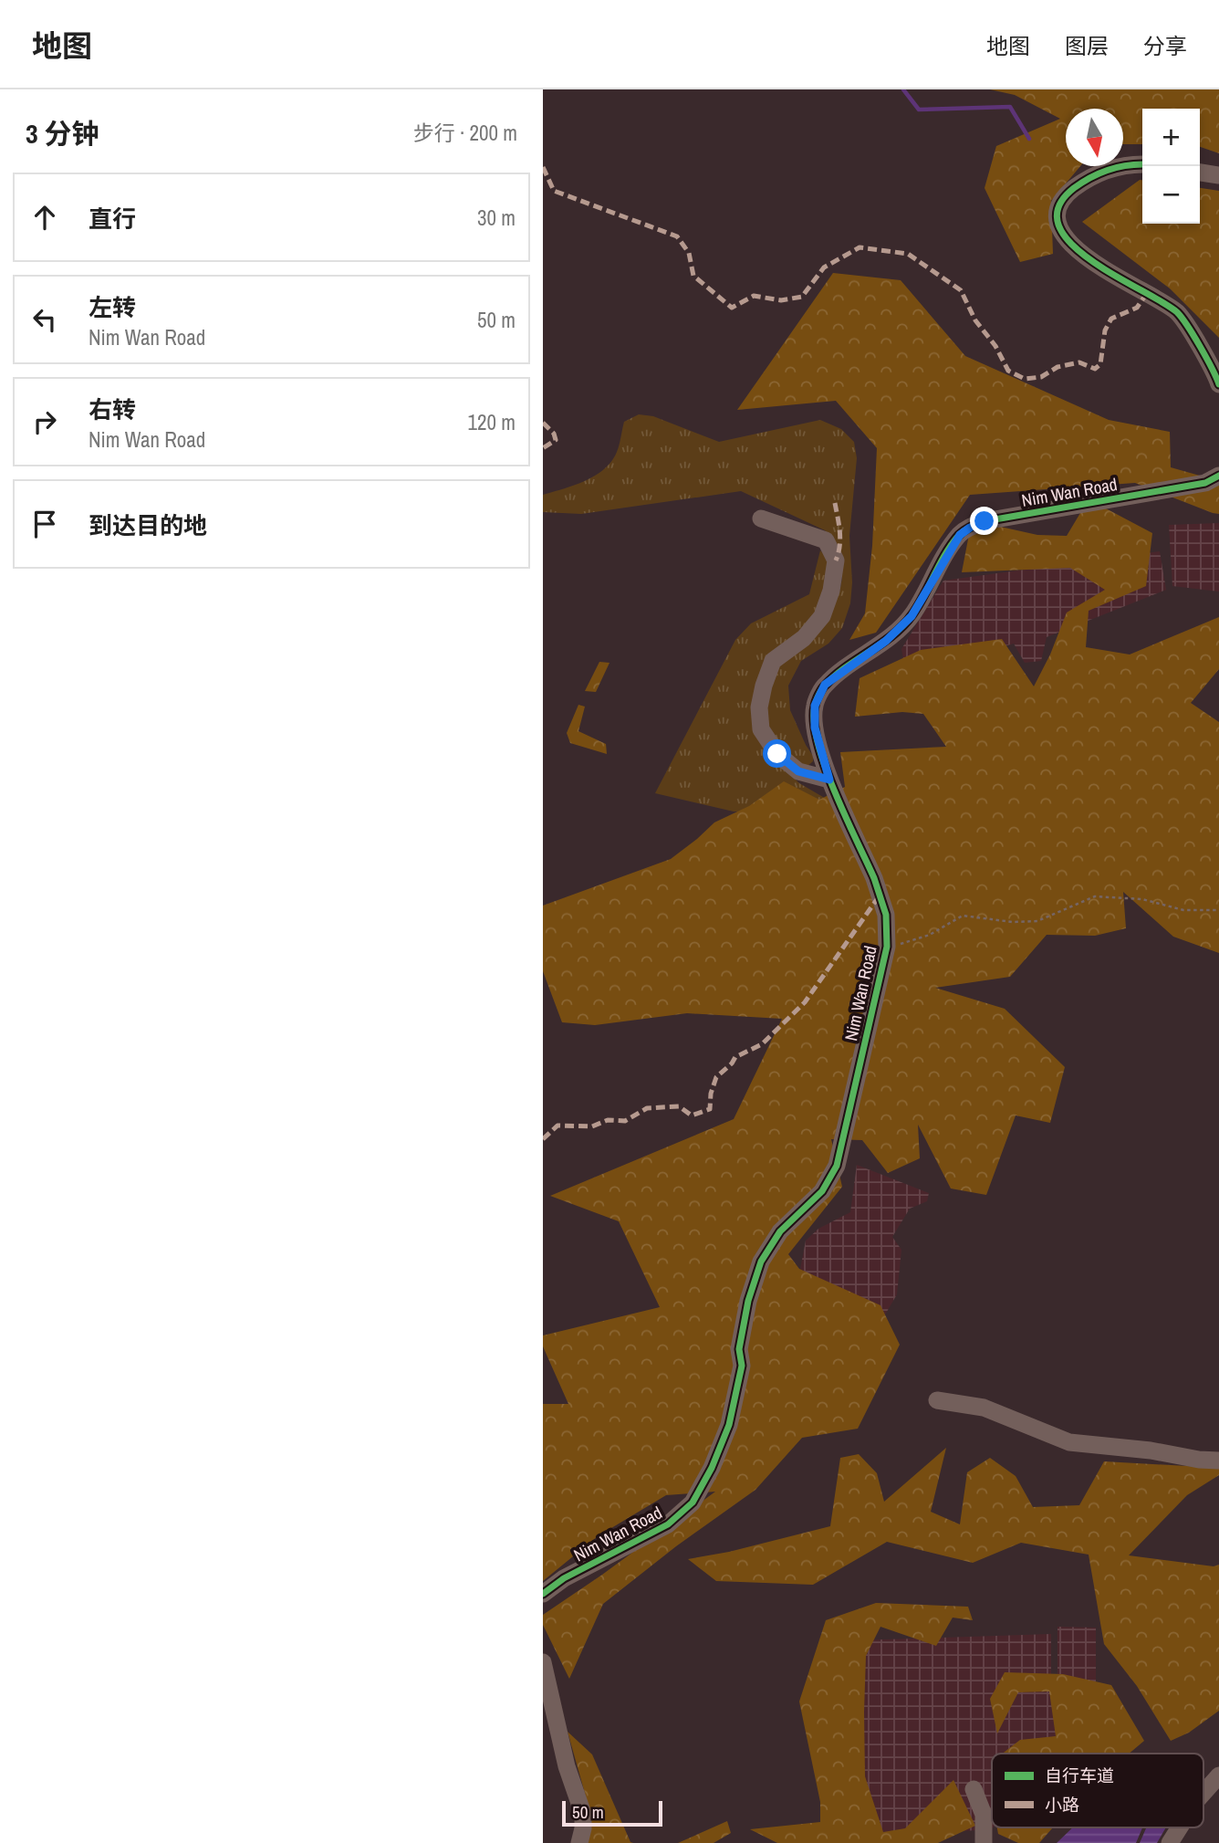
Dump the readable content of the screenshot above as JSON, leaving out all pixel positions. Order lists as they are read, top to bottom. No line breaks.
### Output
{"streets":{"street":["Nim Wan Road"]},"legend":["自行车道","小路"],"scale_bar":"50 m","north":"bottom","page":{"header":"地图","nav":["地图","图层","分享"],"heading":["3 分钟","步行 · 200 m"],"map_buttons":["+","−"],"list":[["直行","30 m"],["左转","Nim Wan Road","50 m"],["右转","Nim Wan Road","120 m"],"到达目的地"],"scale":"50 m"}}
